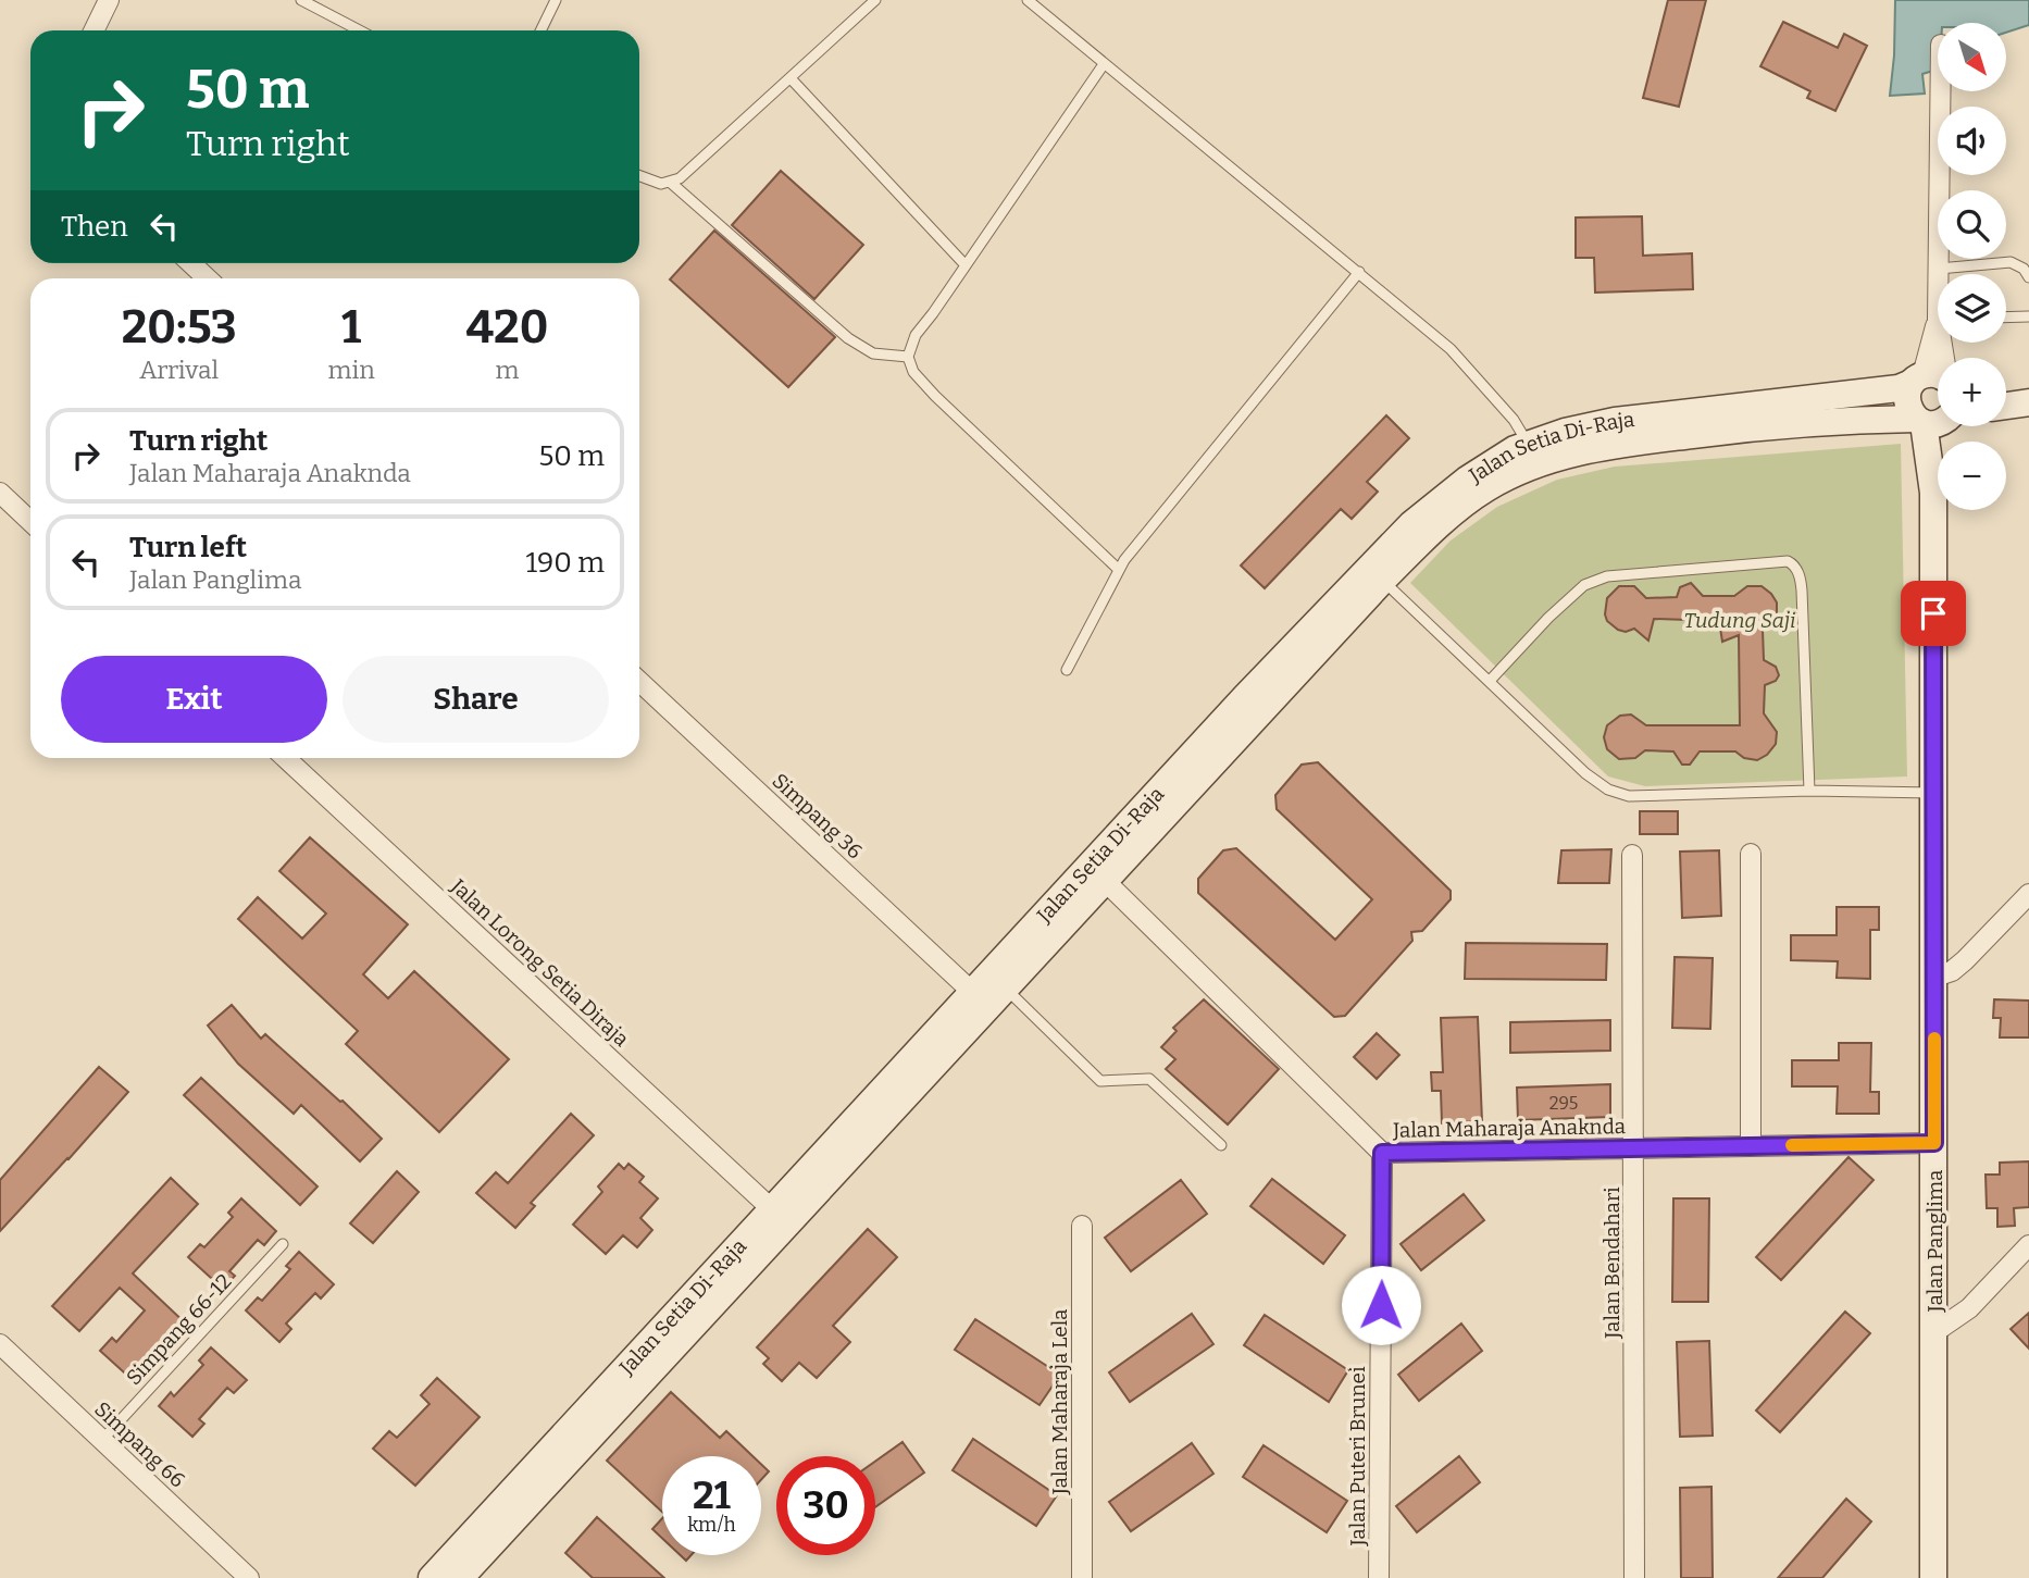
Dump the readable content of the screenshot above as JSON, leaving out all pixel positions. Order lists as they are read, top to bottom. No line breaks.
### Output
{"streets":{"main road":["Jalan Setia Di-Raja","Jalan Panglima"],"street":["Simpang 36","Jalan Lorong Setia Diraja","Jalan Maharaja Anaknda","Jalan Bendahari","Jalan Maharaja Lela","Simpang 66","Jalan Puteri Brunei"],"lane":["Simpang 66-12"]},"crossings":[["Jalan Setia Di-Raja","Simpang 36"],["Jalan Setia Di-Raja","Jalan Lorong Setia Diraja"],["Jalan Setia Di-Raja","Jalan Maharaja Anaknda"],["Jalan Setia Di-Raja","Jalan Panglima"],["Jalan Maharaja Anaknda","Jalan Panglima"],["Jalan Maharaja Anaknda","Jalan Bendahari"],["Jalan Maharaja Anaknda","Jalan Puteri Brunei"],["Simpang 66-12","Simpang 66"]],"parks":["Tudung Saji"],"house_numbers":["295"],"north":"bottom right","page":{"map_buttons":["+","−"],"turn":["50 m","Turn right"],"then":"Then","eta":["20:53","Arrival","1","min","420","m"],"list":[{"name":"Turn right","note":"Jalan Maharaja Anaknda","value":"50 m"},{"name":"Turn left","note":"Jalan Panglima","value":"190 m"}],"buttons":["Exit","Share"],"speed":"21 km/h","limit":"30"}}
